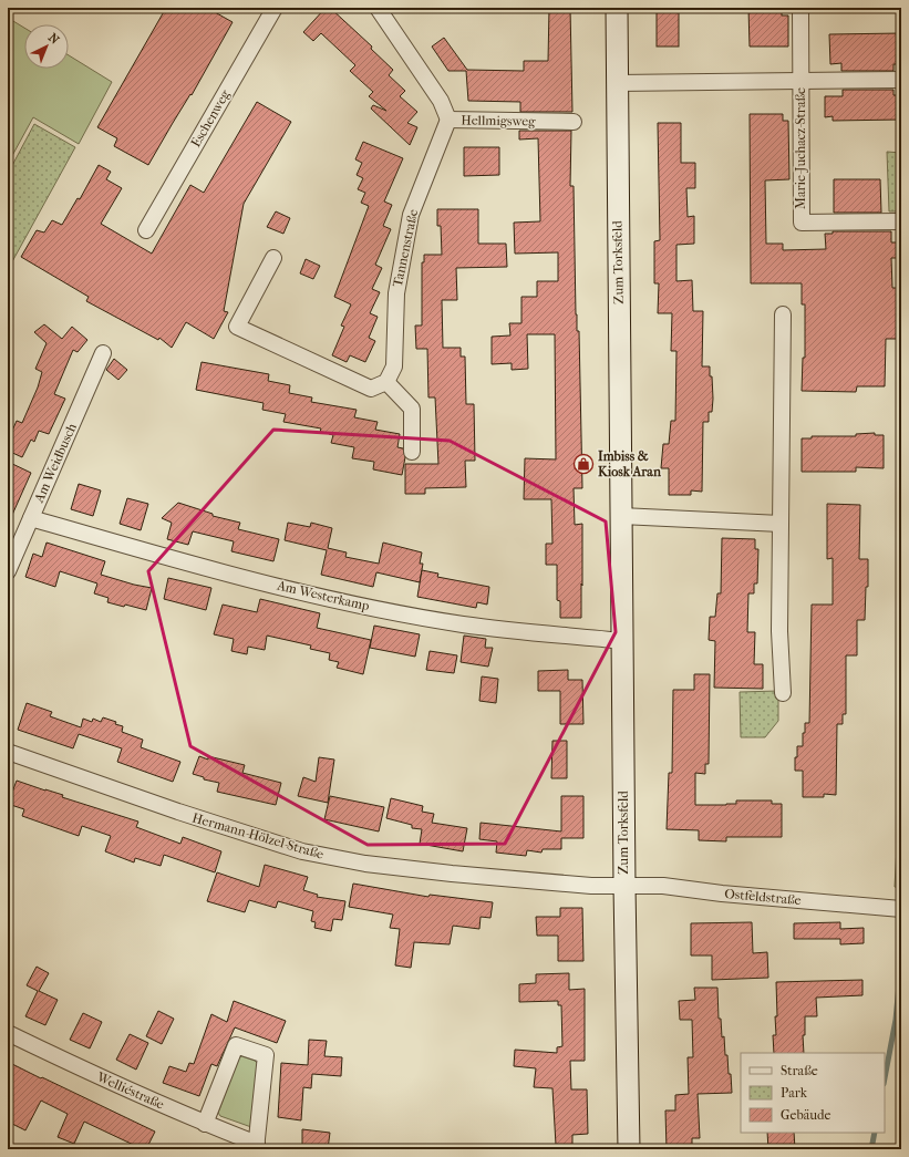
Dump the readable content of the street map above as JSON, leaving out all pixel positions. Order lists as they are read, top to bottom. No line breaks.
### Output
{"streets":{"main road":["Zum Torksfeld"],"street":["Eschenweg","Hellmigsweg","Marie-Juchacz-Straße","Tannenstraße","Am Weidbusch","Am Westerkamp","Hermann-Hölzel-Straße","Ostfeldstraße","Welliéstraße"]},"crossings":[["Hellmigsweg","Tannenstraße"],["Marie-Juchacz-Straße","Zum Torksfeld"],["Zum Torksfeld","Am Westerkamp"],["Zum Torksfeld","Hermann-Hölzel-Straße"],["Zum Torksfeld","Ostfeldstraße"],["Am Weidbusch","Am Westerkamp"],["Hermann-Hölzel-Straße","Ostfeldstraße"]],"places":{"shop":["Imbiss & Kiosk Aran"]},"legend":["Straße","Park","Gebäude"],"north":"top right"}
